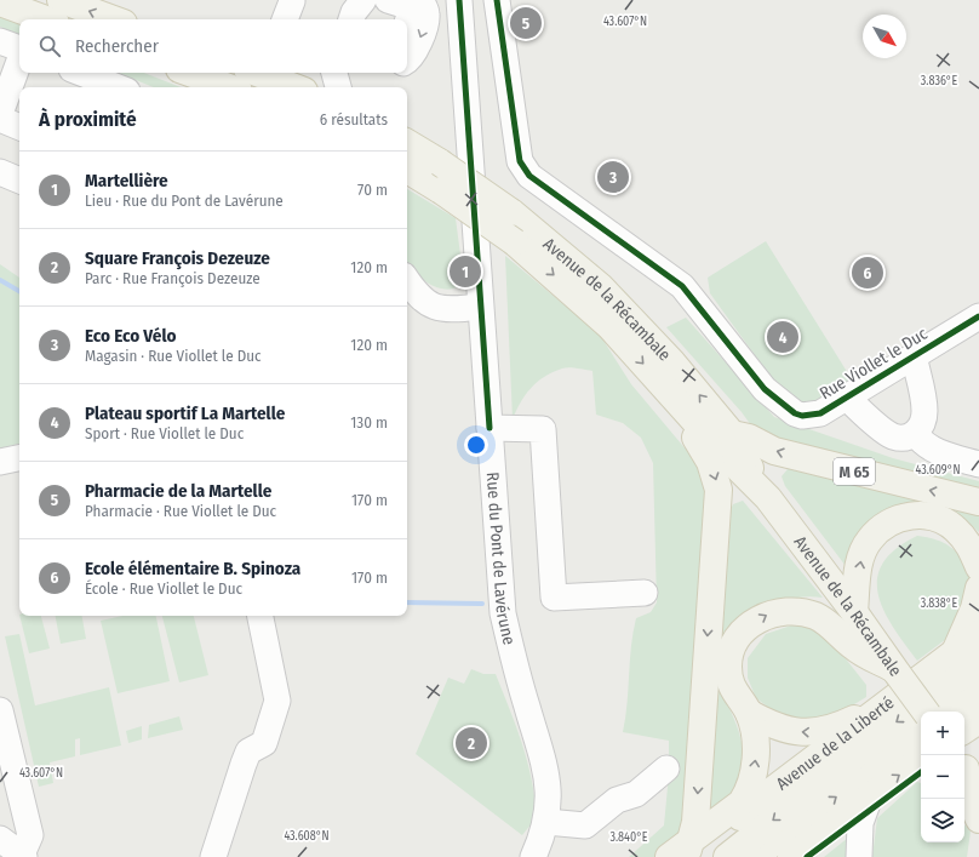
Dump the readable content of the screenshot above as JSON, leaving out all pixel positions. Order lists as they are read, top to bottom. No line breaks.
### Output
{"streets":{"main road":["Avenue de la Récambale","M 65","Avenue de la Liberté"],"street":["Rue Viollet le Duc","Rue du Pont de Lavérune"]},"crossings":[["Avenue de la Récambale","M 65"]],"north":"bottom right","page":{"pins":["5","3","1","6","4","2"],"search":"Rechercher","heading":["À proximité","6 résultats"],"list":[{"mark":"1","name":"Martellière","note":"Lieu · Rue du Pont de Lavérune","value":"70 m"},{"mark":"2","name":"Square François Dezeuze","note":"Parc · Rue François Dezeuze","value":"120 m"},{"mark":"3","name":"Eco Eco Vélo","note":"Magasin · Rue Viollet le Duc","value":"120 m"},{"mark":"4","name":"Plateau sportif La Martelle","note":"Sport · Rue Viollet le Duc","value":"130 m"},{"mark":"5","name":"Pharmacie de la Martelle","note":"Pharmacie · Rue Viollet le Duc","value":"170 m"},{"mark":"6","name":"Ecole élémentaire B. Spinoza","note":"École · Rue Viollet le Duc","value":"170 m"}],"map_buttons":["+","−"]},"coordinates":["43.607°N","3.836°E","43.609°N","3.838°E","43.608°N","3.840°E"]}
